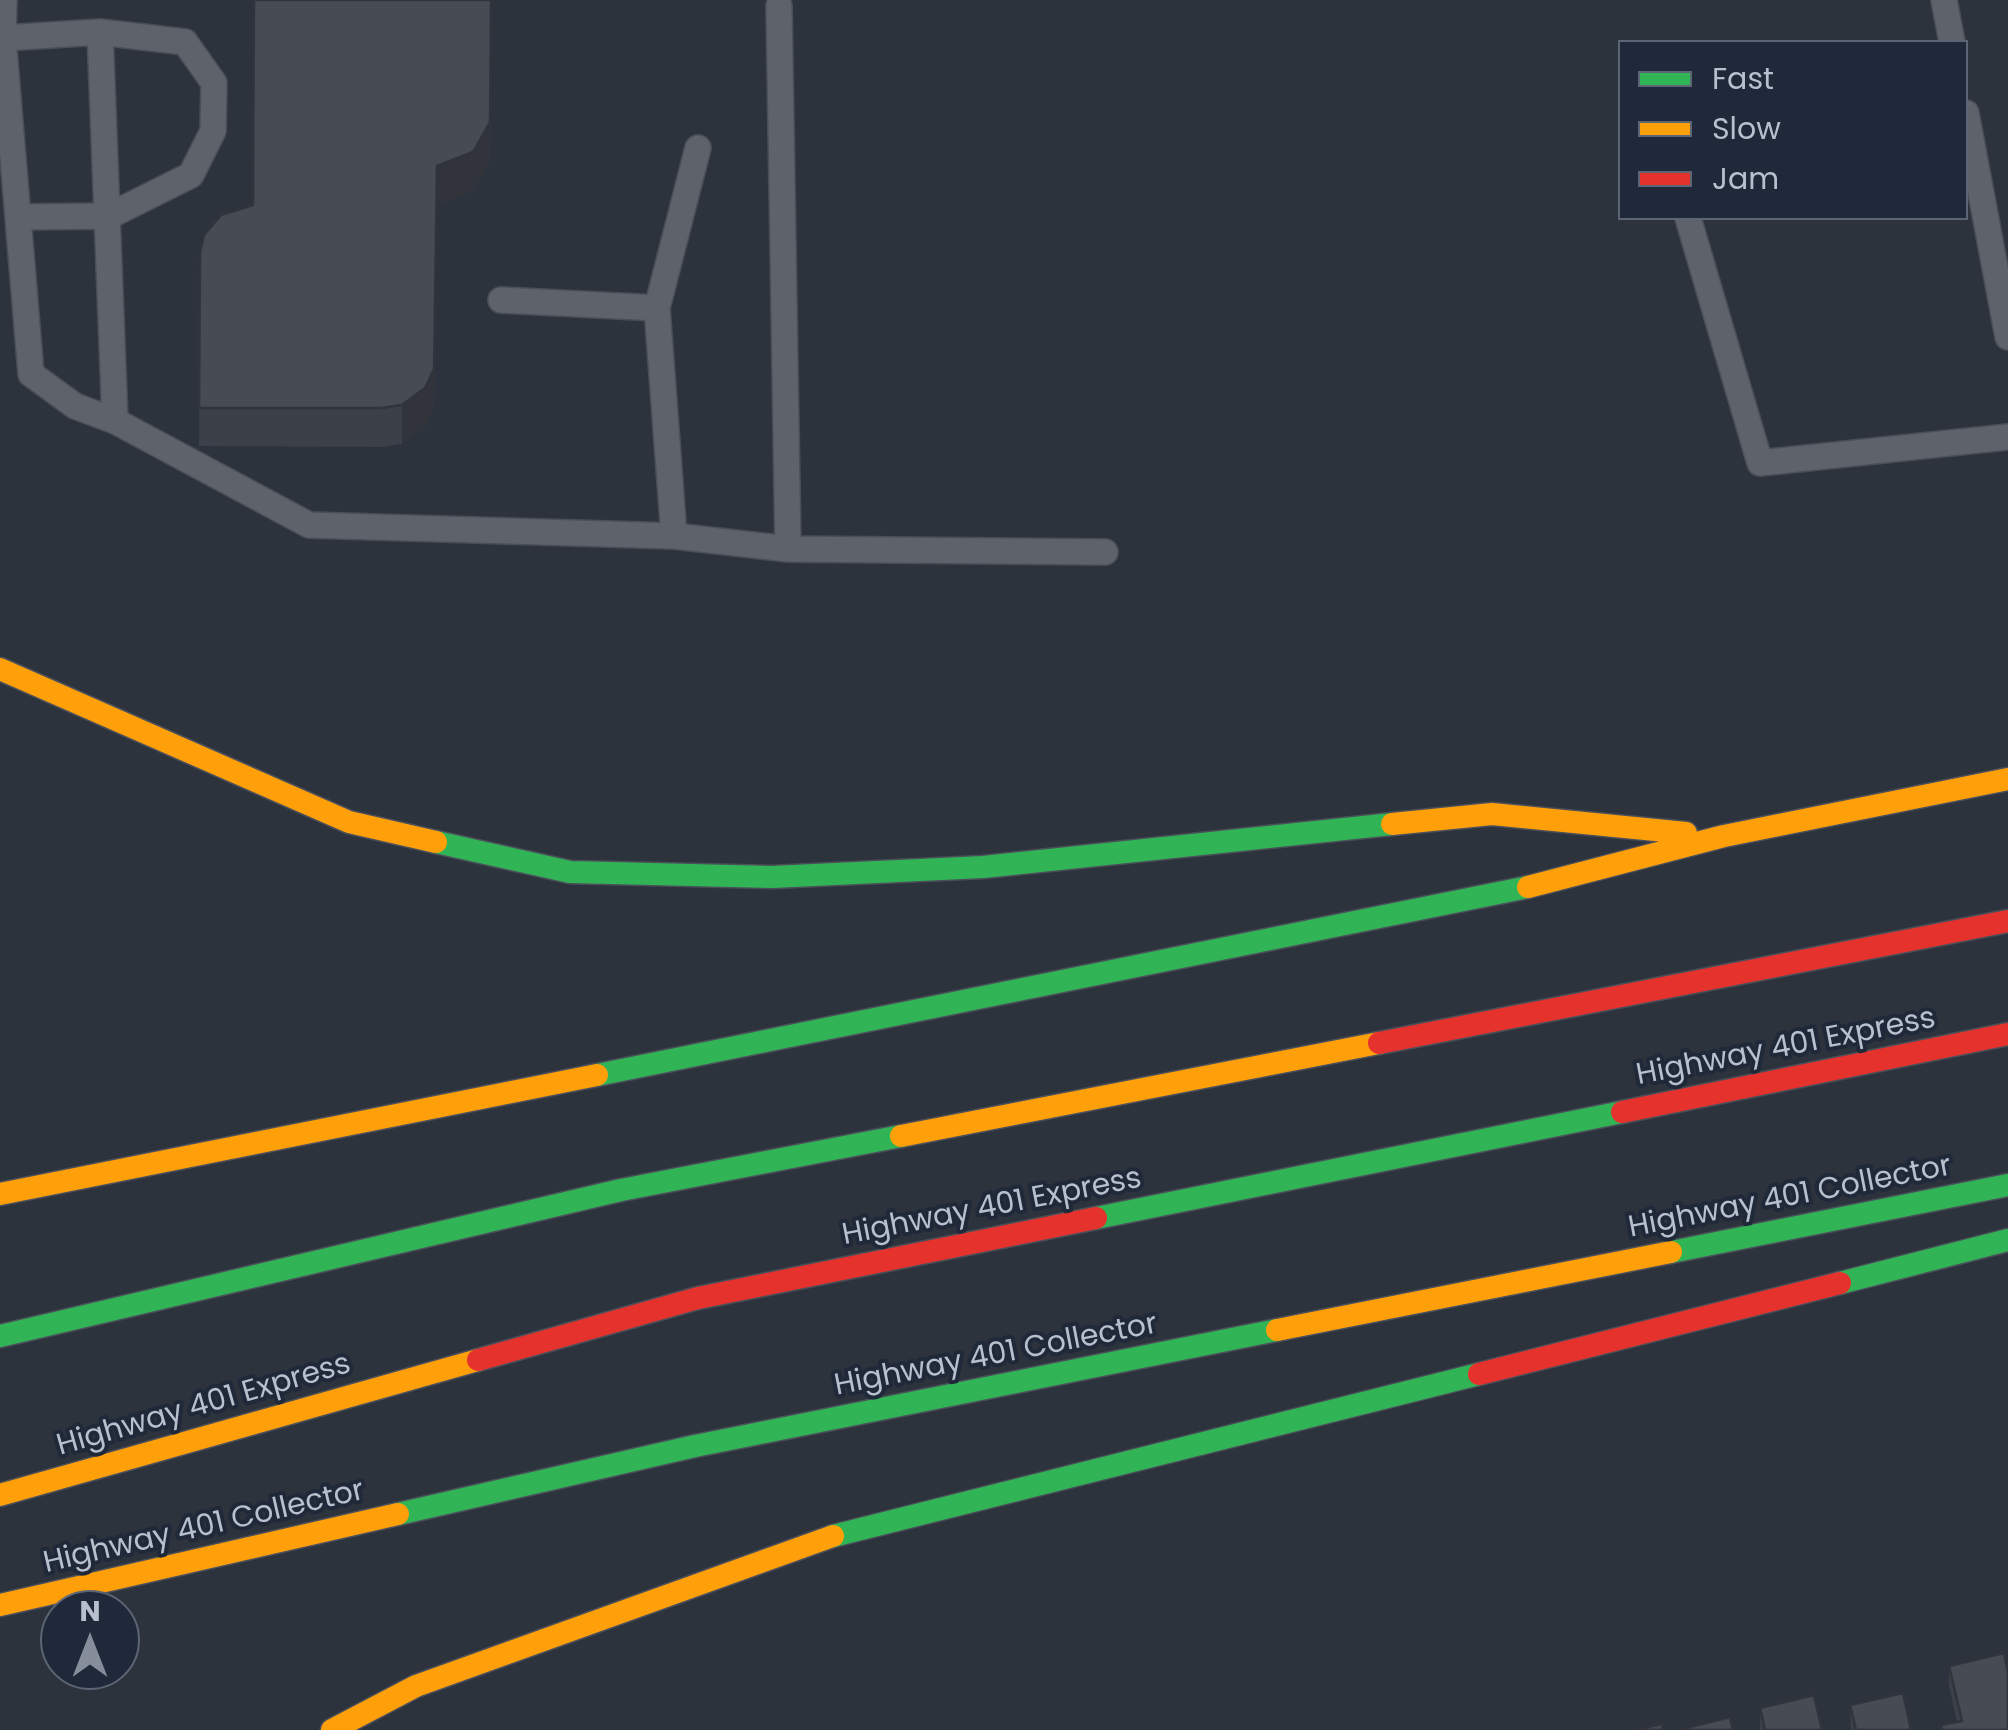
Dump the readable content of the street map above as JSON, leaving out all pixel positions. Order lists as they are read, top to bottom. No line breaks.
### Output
{"streets":{"highway":["Highway 401 Express","Highway 401 Collector"]},"legend":["Fast","Slow","Jam"],"north":"top"}
